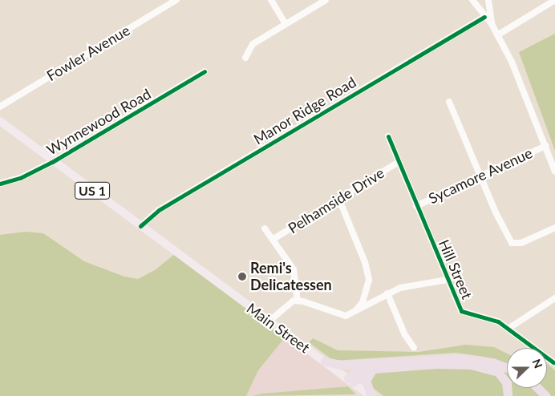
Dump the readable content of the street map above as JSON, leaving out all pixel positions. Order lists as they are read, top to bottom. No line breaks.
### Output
{"streets":{"main road":["US 1","Main Street"],"street":["Fowler Avenue","Manor Ridge Road","Wynnewood Road","Sycamore Avenue","Pelhamside Drive","Hill Street"]},"crossings":[["Manor Ridge Road","US 1"],["Manor Ridge Road","Main Street"],["Wynnewood Road","US 1"],["Sycamore Avenue","Hill Street"],["US 1","Main Street"],["Pelhamside Drive","Hill Street"]],"places":["Remi's Delicatessen"],"north":"right"}
